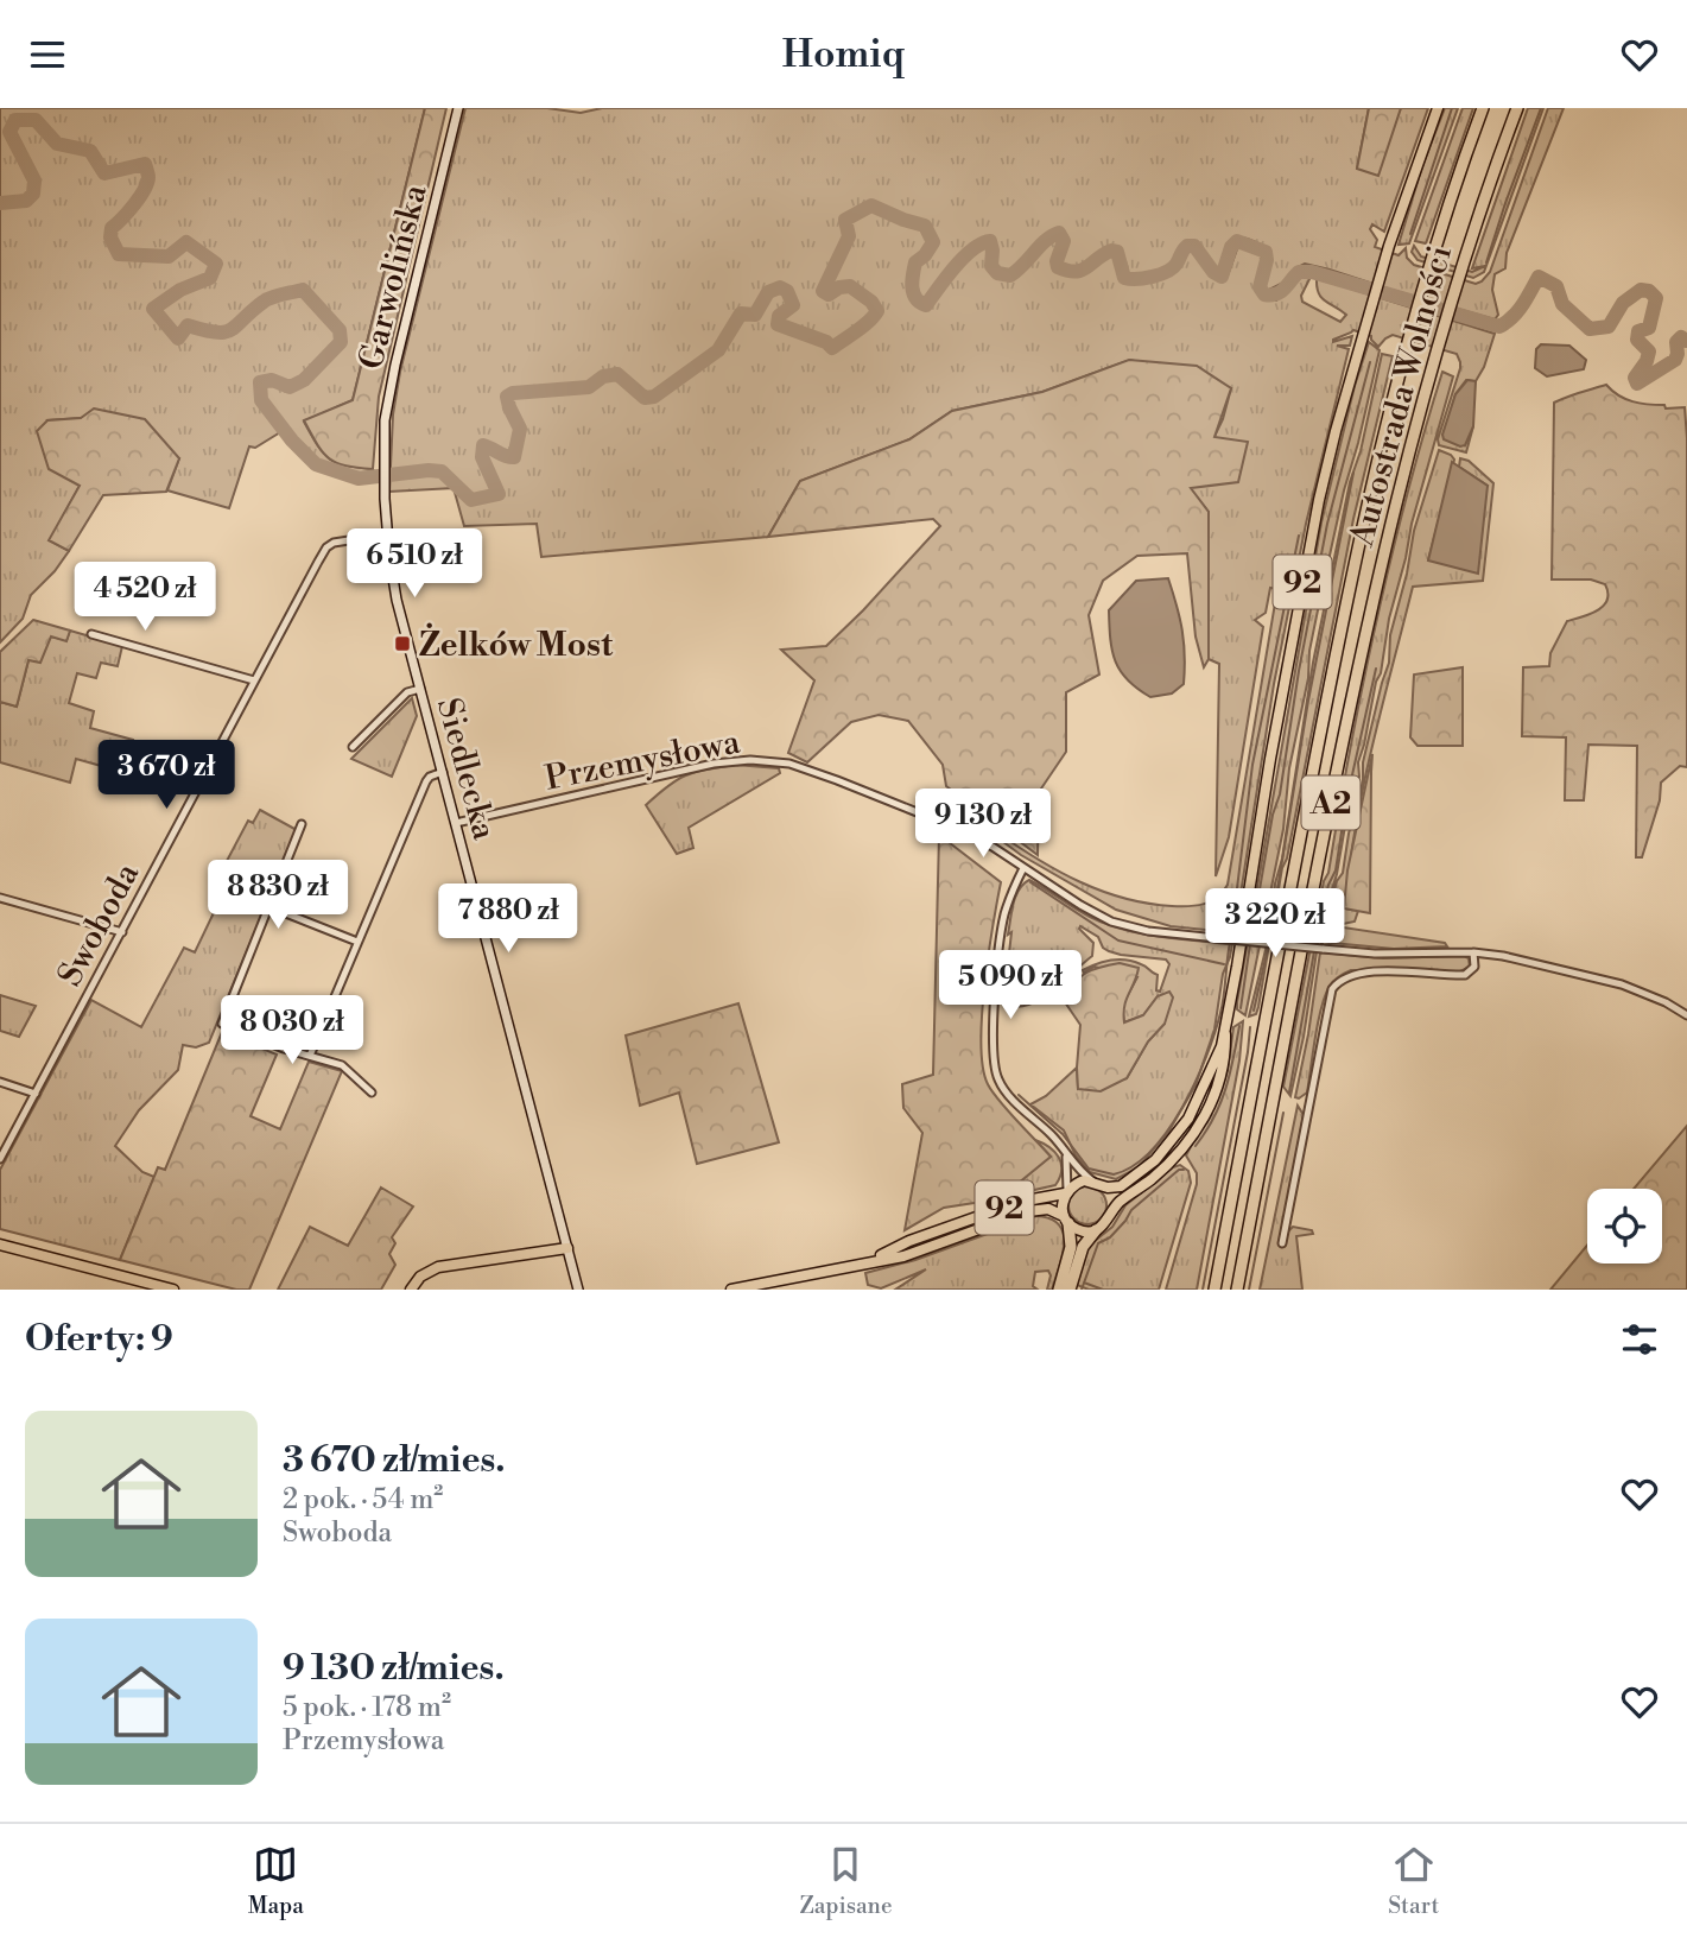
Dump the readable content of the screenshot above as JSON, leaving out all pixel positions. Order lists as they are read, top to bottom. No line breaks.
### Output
{"streets":{"highway":["Autostrada Wolności","A2"],"main road":["Garwolińska","92","Siedlecka"],"street":["Przemysłowa","Swoboda"]},"crossings":[["Garwolińska","Siedlecka"],["Przemysłowa","Siedlecka"],["Siedlecka","Swoboda"]],"places":{"transit":["Żelków Most"]},"page":{"header":"Homiq","price":["6 510 zł","4 520 zł","3 670 zł","9 130 zł","8 830 zł","7 880 zł","3 220 zł","5 090 zł","8 030 zł"],"heading":"Oferty: 9","list":[{"name":"3 670 zł/mies.","note":"2 pok. · 54 m² · Swoboda"},{"name":"9 130 zł/mies.","note":"5 pok. · 178 m² · Przemysłowa"}],"tabs":["Mapa","Zapisane","Start"]}}
